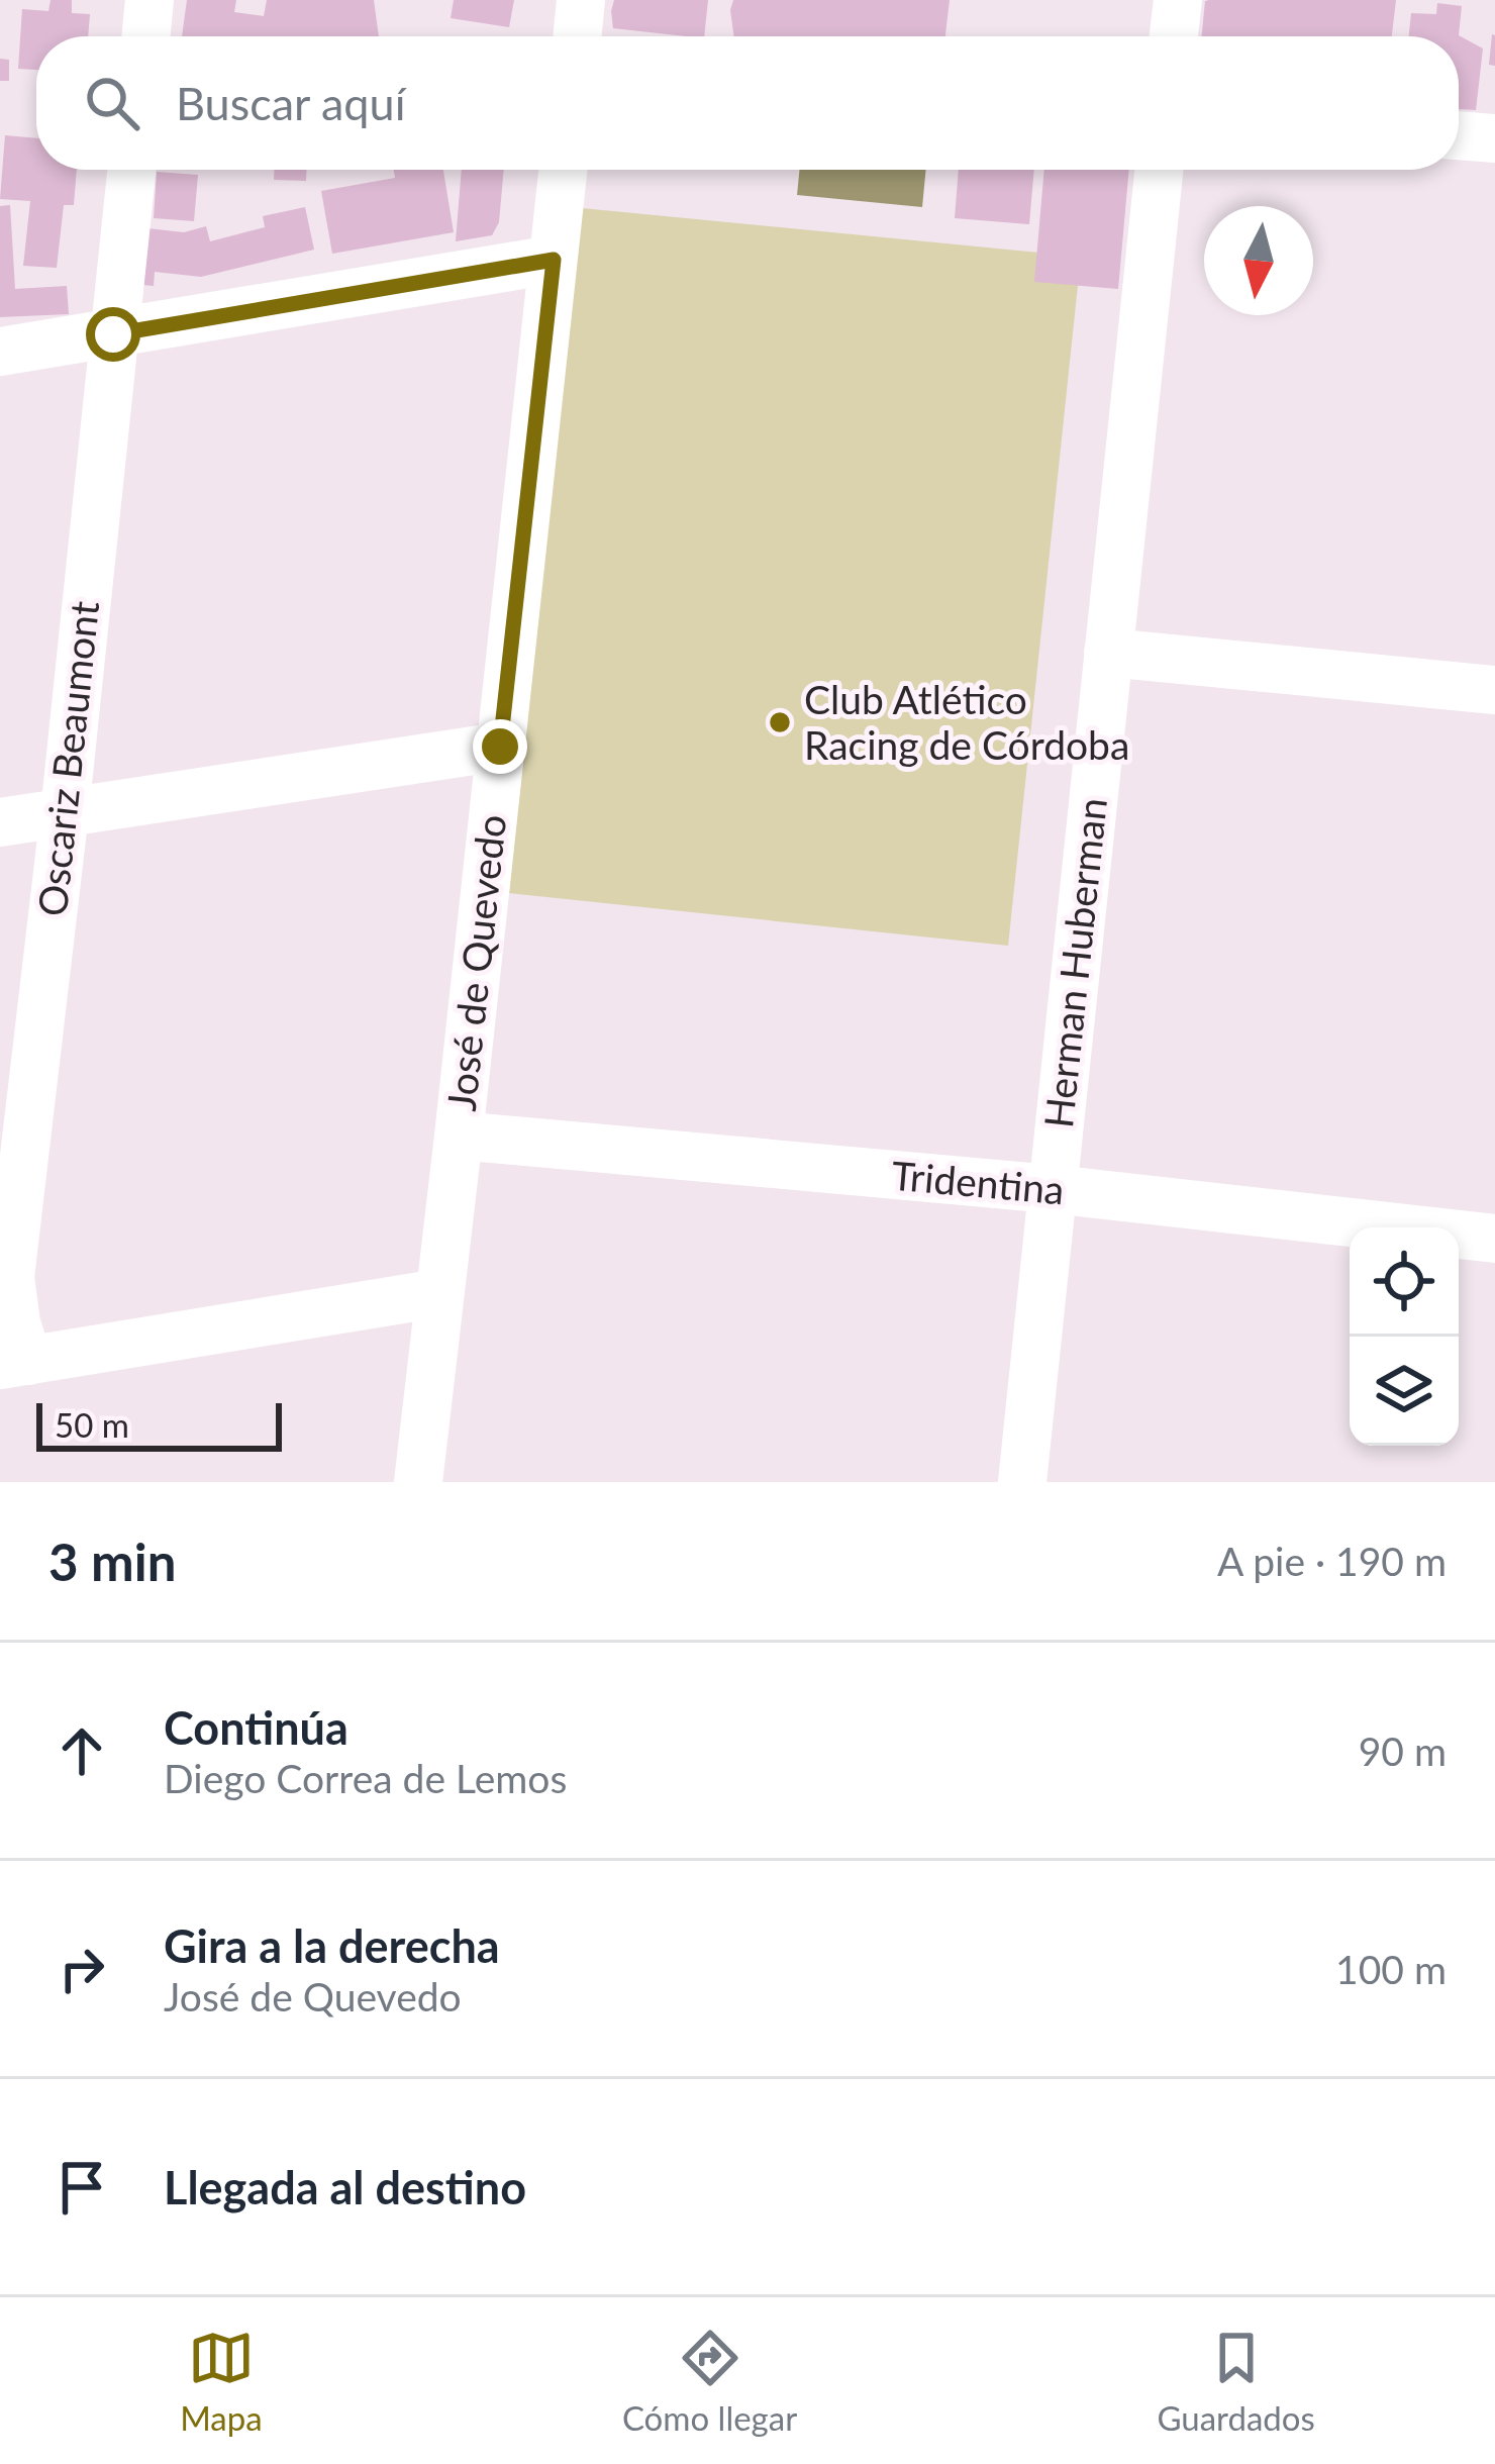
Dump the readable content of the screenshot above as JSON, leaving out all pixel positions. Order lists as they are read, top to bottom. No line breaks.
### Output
{"streets":{"street":["Oscariz Beaumont","José de Quevedo","Herman Huberman","Tridentina"]},"crossings":[["José de Quevedo","Tridentina"],["Herman Huberman","Tridentina"]],"places":["Club Atlético Racing de Córdoba"],"scale_bar":"50 m","north":"bottom","page":{"search":"Buscar aquí","scale":"50 m","heading":["3 min","A pie · 190 m"],"list":[["Continúa","Diego Correa de Lemos","90 m"],["Gira a la derecha","José de Quevedo","100 m"],"Llegada al destino"],"nav":["Mapa","Cómo llegar","Guardados"]}}
